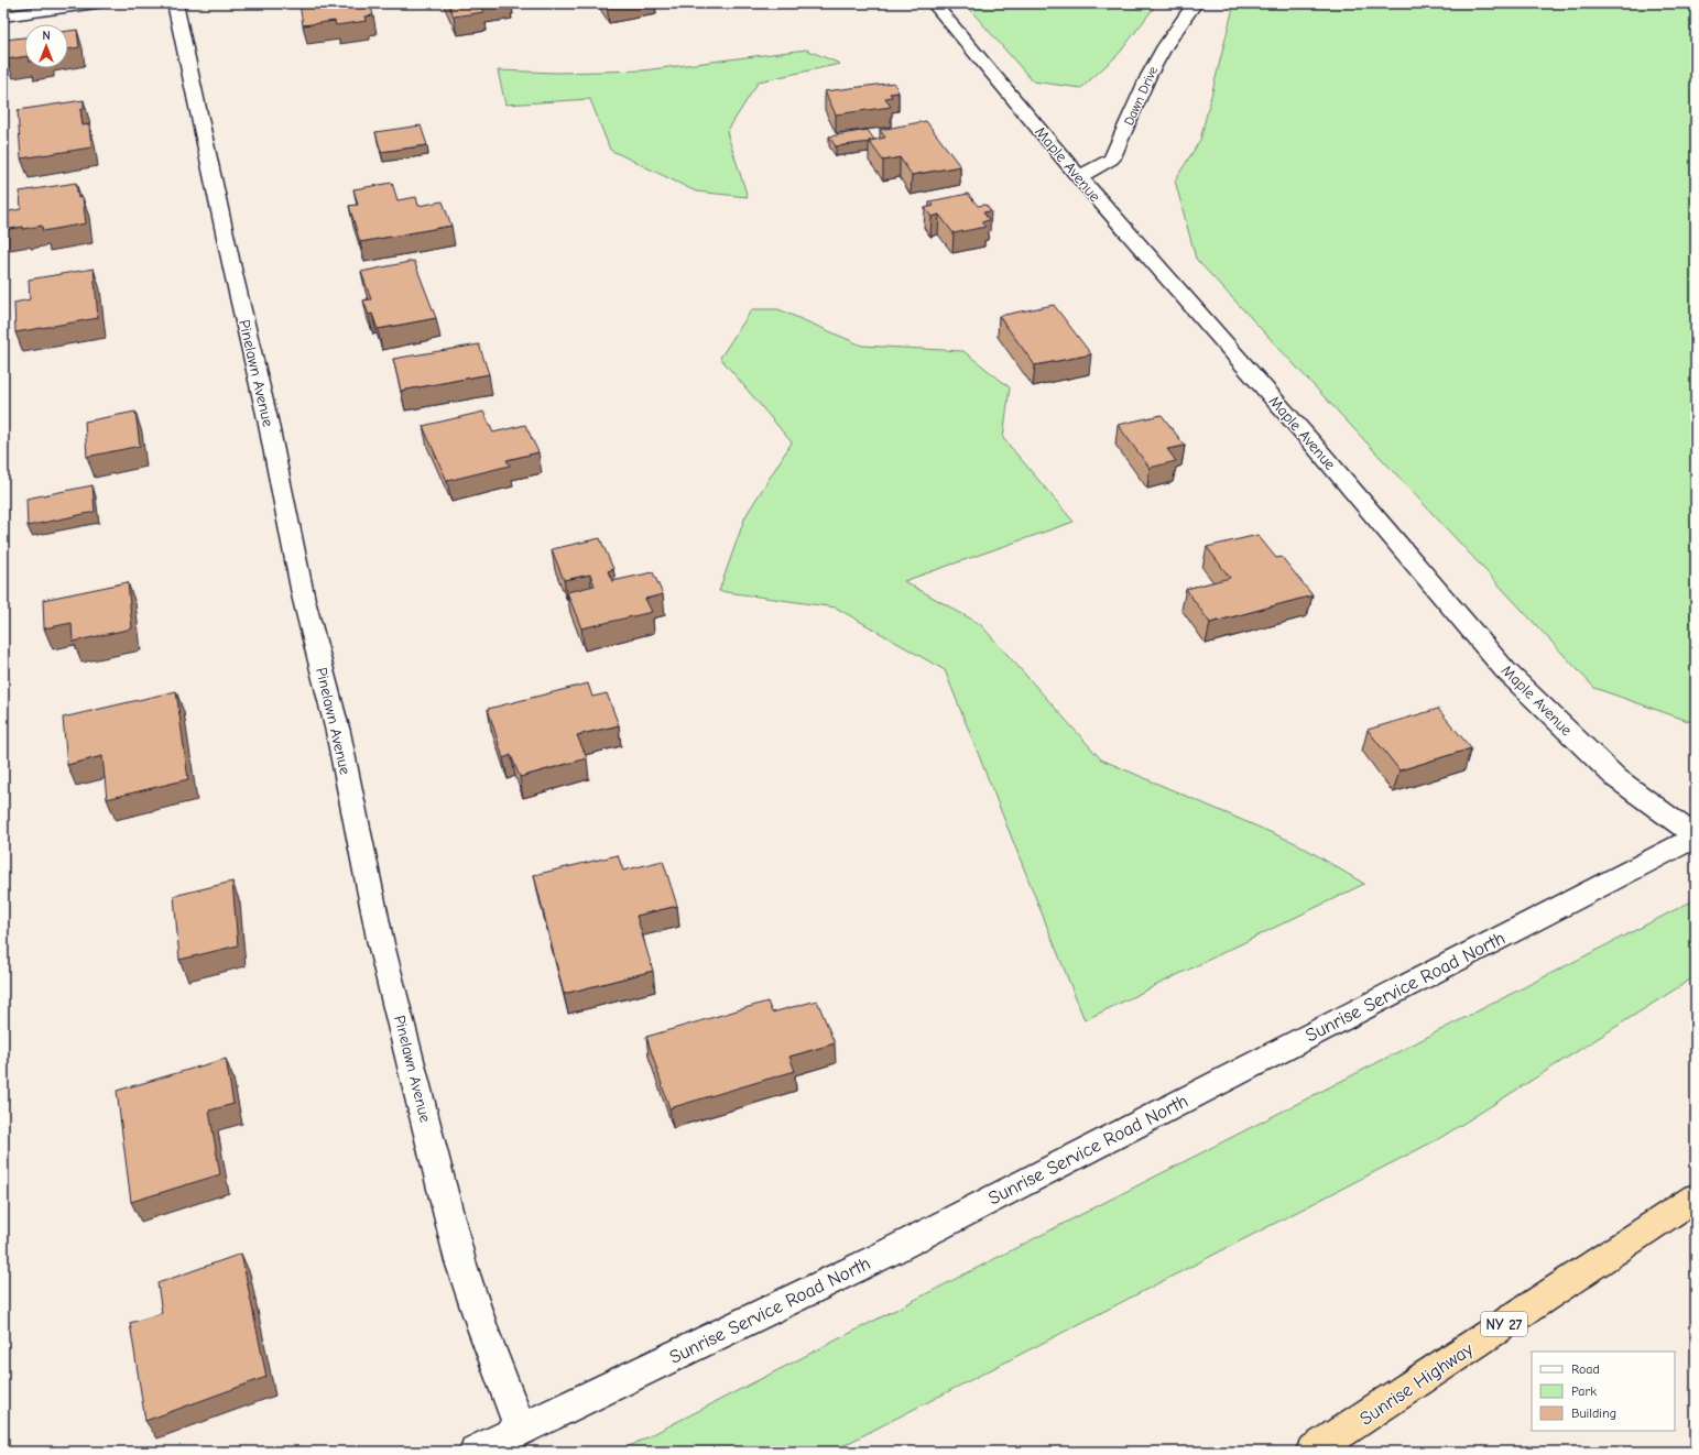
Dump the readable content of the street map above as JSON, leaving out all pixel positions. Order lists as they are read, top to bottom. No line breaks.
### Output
{"streets":{"highway":["NY 27","Sunrise Highway"],"street":["Dawn Drive","Maple Avenue","Pinelawn Avenue","Sunrise Service Road North"]},"crossings":[["Dawn Drive","Maple Avenue"],["Maple Avenue","Sunrise Service Road North"],["Pinelawn Avenue","Sunrise Service Road North"]],"legend":["Road","Park","Building"],"north":"top"}
